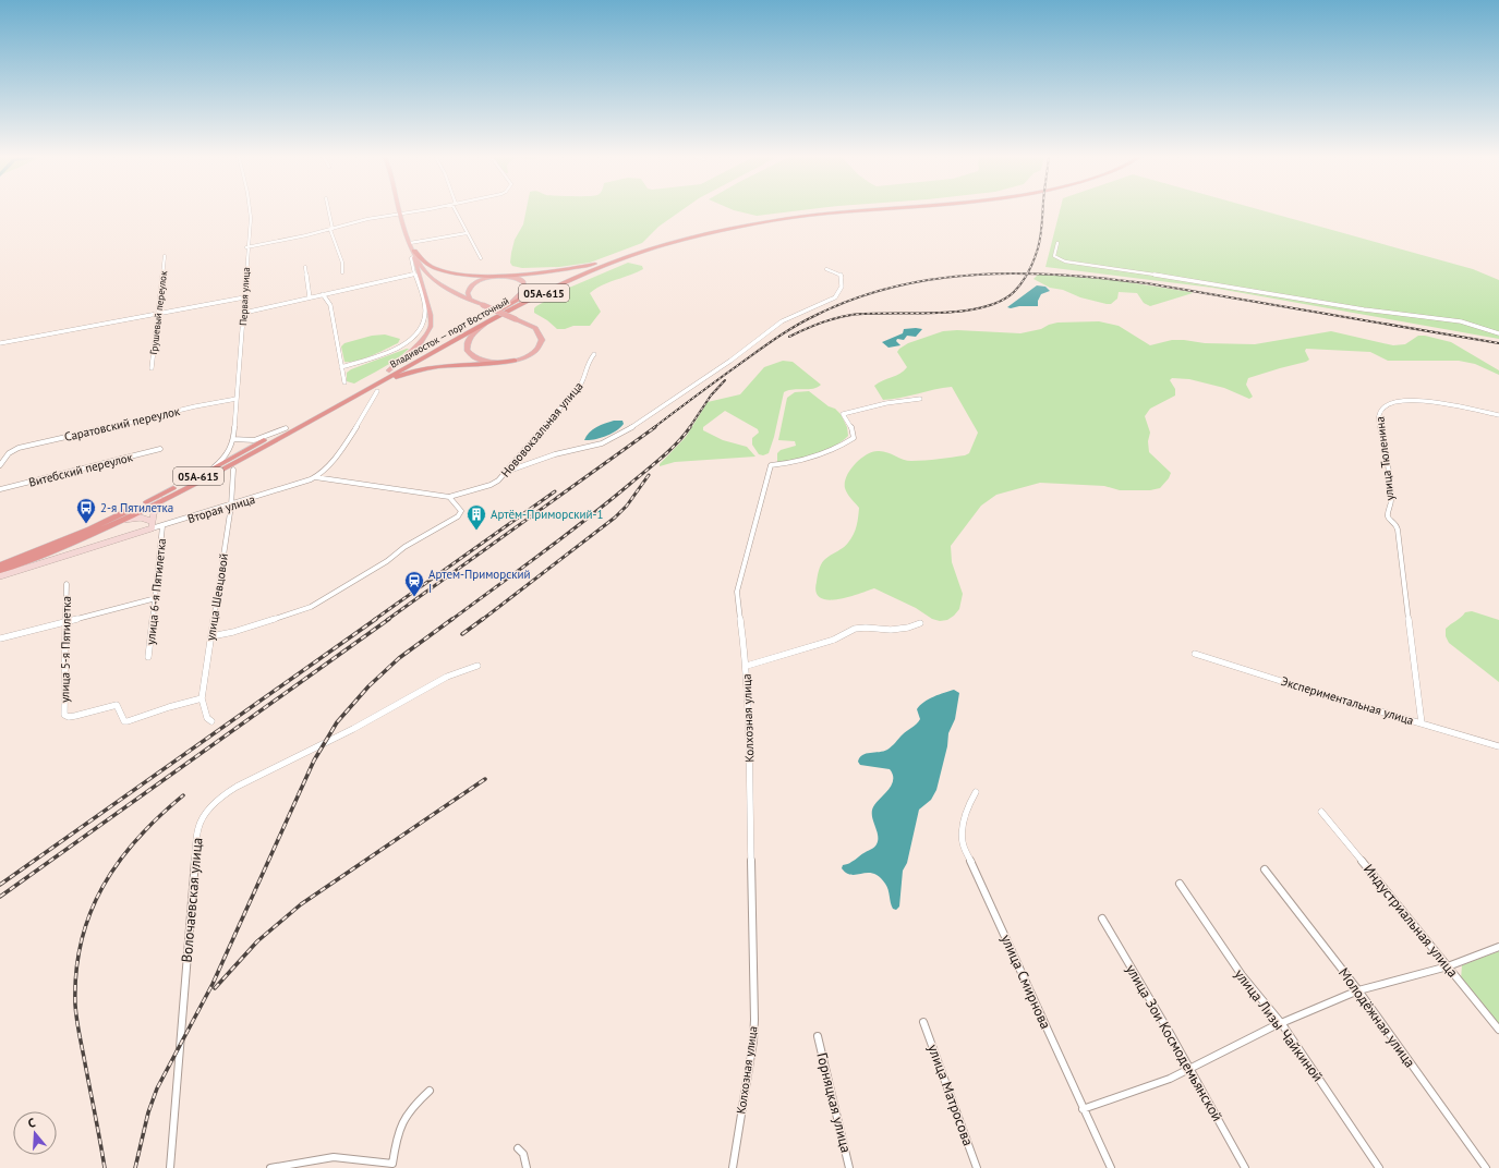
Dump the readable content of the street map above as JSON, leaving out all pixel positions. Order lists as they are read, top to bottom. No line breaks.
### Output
{"streets":{"highway":["05А-615","Владивосток — порт Восточный"],"main road":["Вторая улица"],"street":["Первая улица","Грушевый переулок","Саратовский переулок","Нововокзальная улица","улица Тюленина","Витебский переулок","улица 6-я Пятилетка","улица Шевцовой","улица 5-я Пятилетка","Экспериментальная улица","Колхозная улица","Волочаевская улица","Индустриальная улица","улица Смирнова","Молодёжная улица","улица Лизы Чайкиной","улица Зои Космодемьянской","улица Матросова","Горняцкая улица"]},"crossings":[["Первая улица","Саратовский переулок"],["Владивосток — порт Восточный","Вторая улица"],["Нововокзальная улица","Вторая улица"],["улица Тюленина","Экспериментальная улица"],["Вторая улица","улица 6-я Пятилетка"],["Вторая улица","улица Шевцовой"],["улица Шевцовой","улица 5-я Пятилетка"]],"places":{"bus stop":["2-я Пятилетка"],"building":["Артём-Приморский-1"],"station":["Артем-Приморский I"]},"north":"top"}
